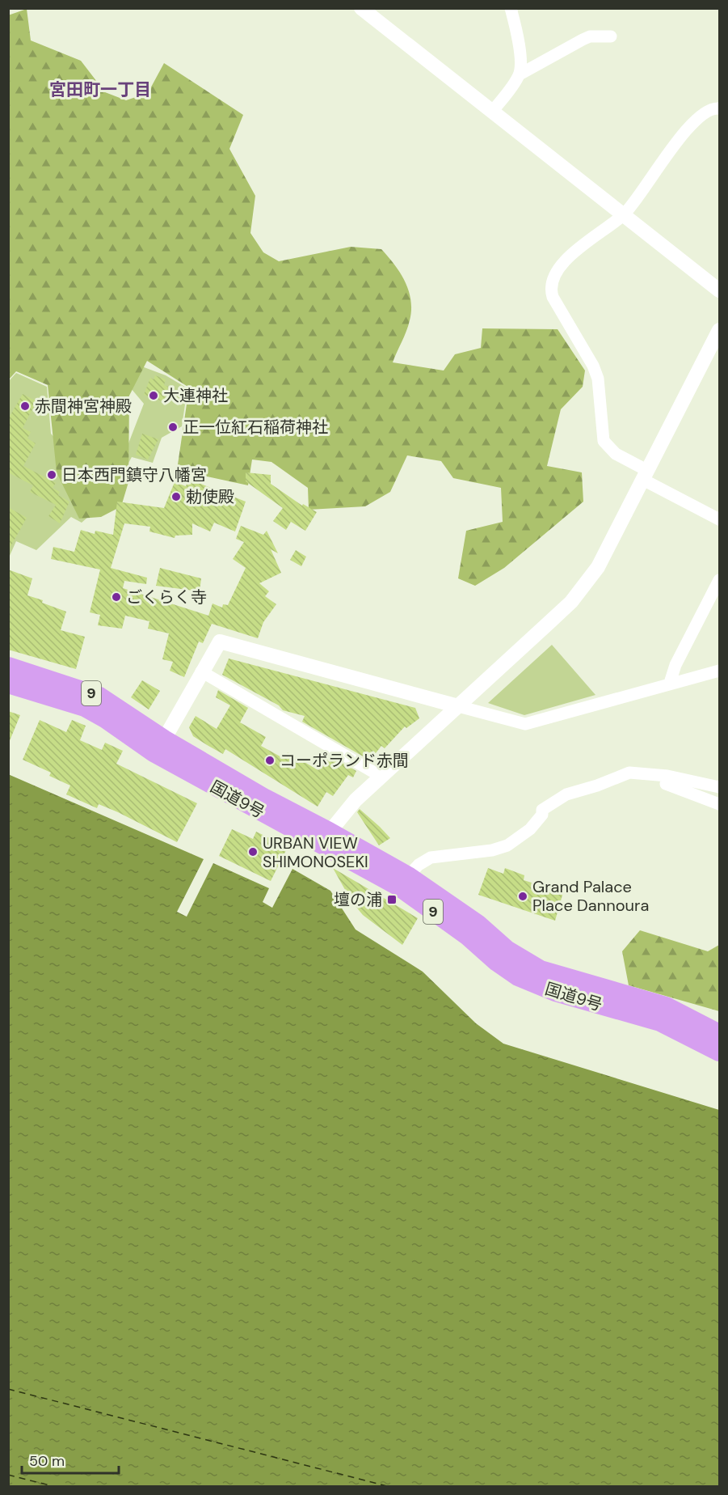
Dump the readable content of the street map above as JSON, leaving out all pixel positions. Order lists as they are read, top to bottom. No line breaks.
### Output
{"streets":{"highway":["9","国道9号"]},"districts":["宮田町一丁目"],"places":{"other":["大連神社","赤間神宮神殿","正一位紅石稲荷神社","日本西門鎮守八幡宮","勅使殿","ごくらく寺","コーポランド赤間","URBAN VIEW SHIMONOSEKI","Grand Palace Place Dannoura"],"transit":["壇の浦"]},"scale_bar":"50 m"}
